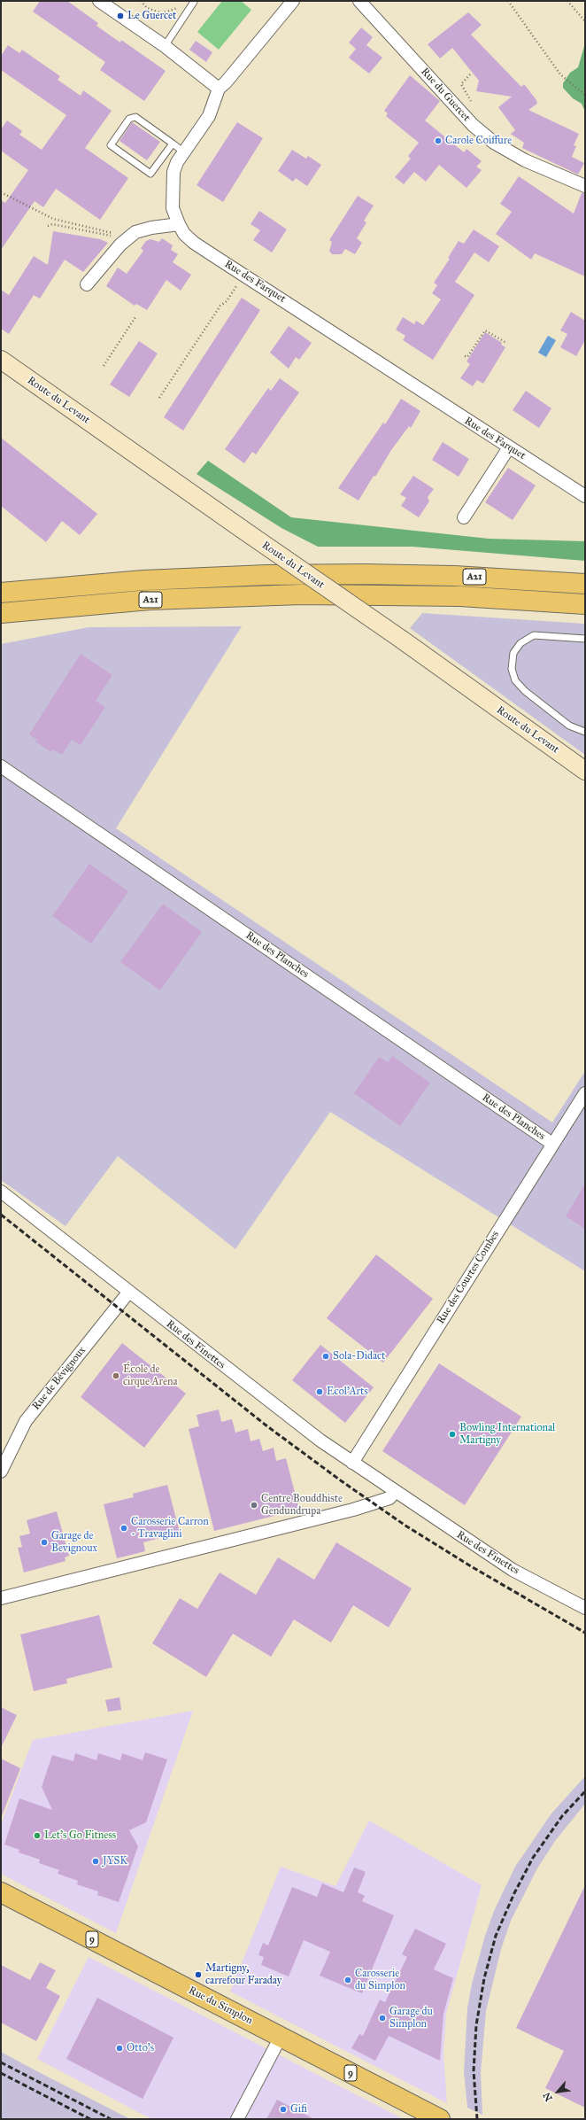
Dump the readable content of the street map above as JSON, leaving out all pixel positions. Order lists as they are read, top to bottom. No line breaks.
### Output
{"streets":{"main road":["A21","9","Rue du Simplon"],"street":["Rue du Guercet","Rue des Farquet","Route du Levant","Rue des Planches","Rue des Courtes Combes","Rue des Finettes","Rue de Bévignoux"]},"crossings":[["Rue des Planches","Rue des Courtes Combes"],["Rue des Courtes Combes","Rue des Finettes"],["Rue des Finettes","Rue de Bévignoux"]],"places":["Le Guercet","Carole Coiffure","Sola-Didact","École de cirque Arena","Ecol'Arts","Bowling International Martigny","Centre Bouddhiste Gendundrupa","Carosserie Carron - Travaglini","Garage de Bevignoux","Let's Go Fitness","JYSK","Martigny, carrefour Faraday","Carosserie du Simplon","Garage du Simplon","Otto's","Gifi"],"north":"bottom left"}
